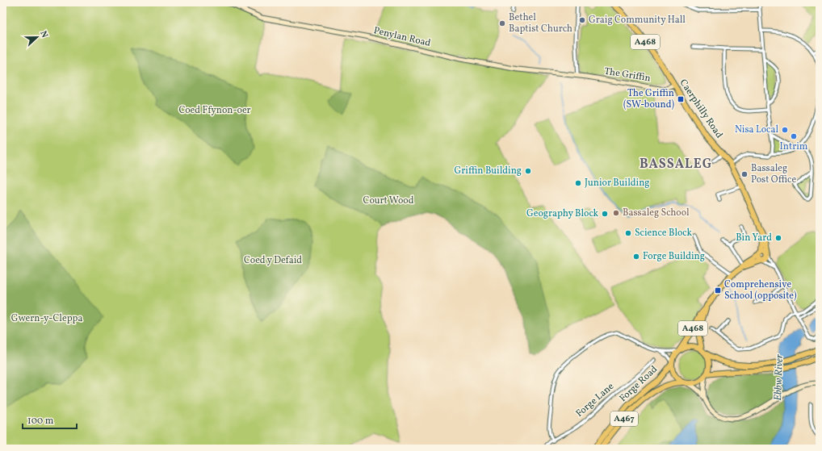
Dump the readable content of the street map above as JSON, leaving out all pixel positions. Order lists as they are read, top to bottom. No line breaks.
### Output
{"streets":{"main road":["A468","Caerphilly Road","Forge Road","A467"],"street":["Penylan Road","The Griffin","Forge Lane"]},"crossings":[["Penylan Road","The Griffin"],["A468","Caerphilly Road"],["A468","Forge Road"],["The Griffin","Caerphilly Road"]],"districts":["BASSALEG"],"water":["Ebbw River"],"parks":["Coed Ffynon-oer","Court Wood","Coed y Defaid","Gwern-y-Cleppa"],"places":{"other":["Graig Community Hall","Bethel Baptist Church","Nisa Local","Intrim","Griffin Building","Bassaleg Post Office","Junior Building","Bassaleg School","Geography Block","Science Block","Bin Yard","Forge Building"],"transit":["The Griffin (SW-bound)","Comprehensive School (opposite)"]},"scale_bar":"100 m","north":"right"}
